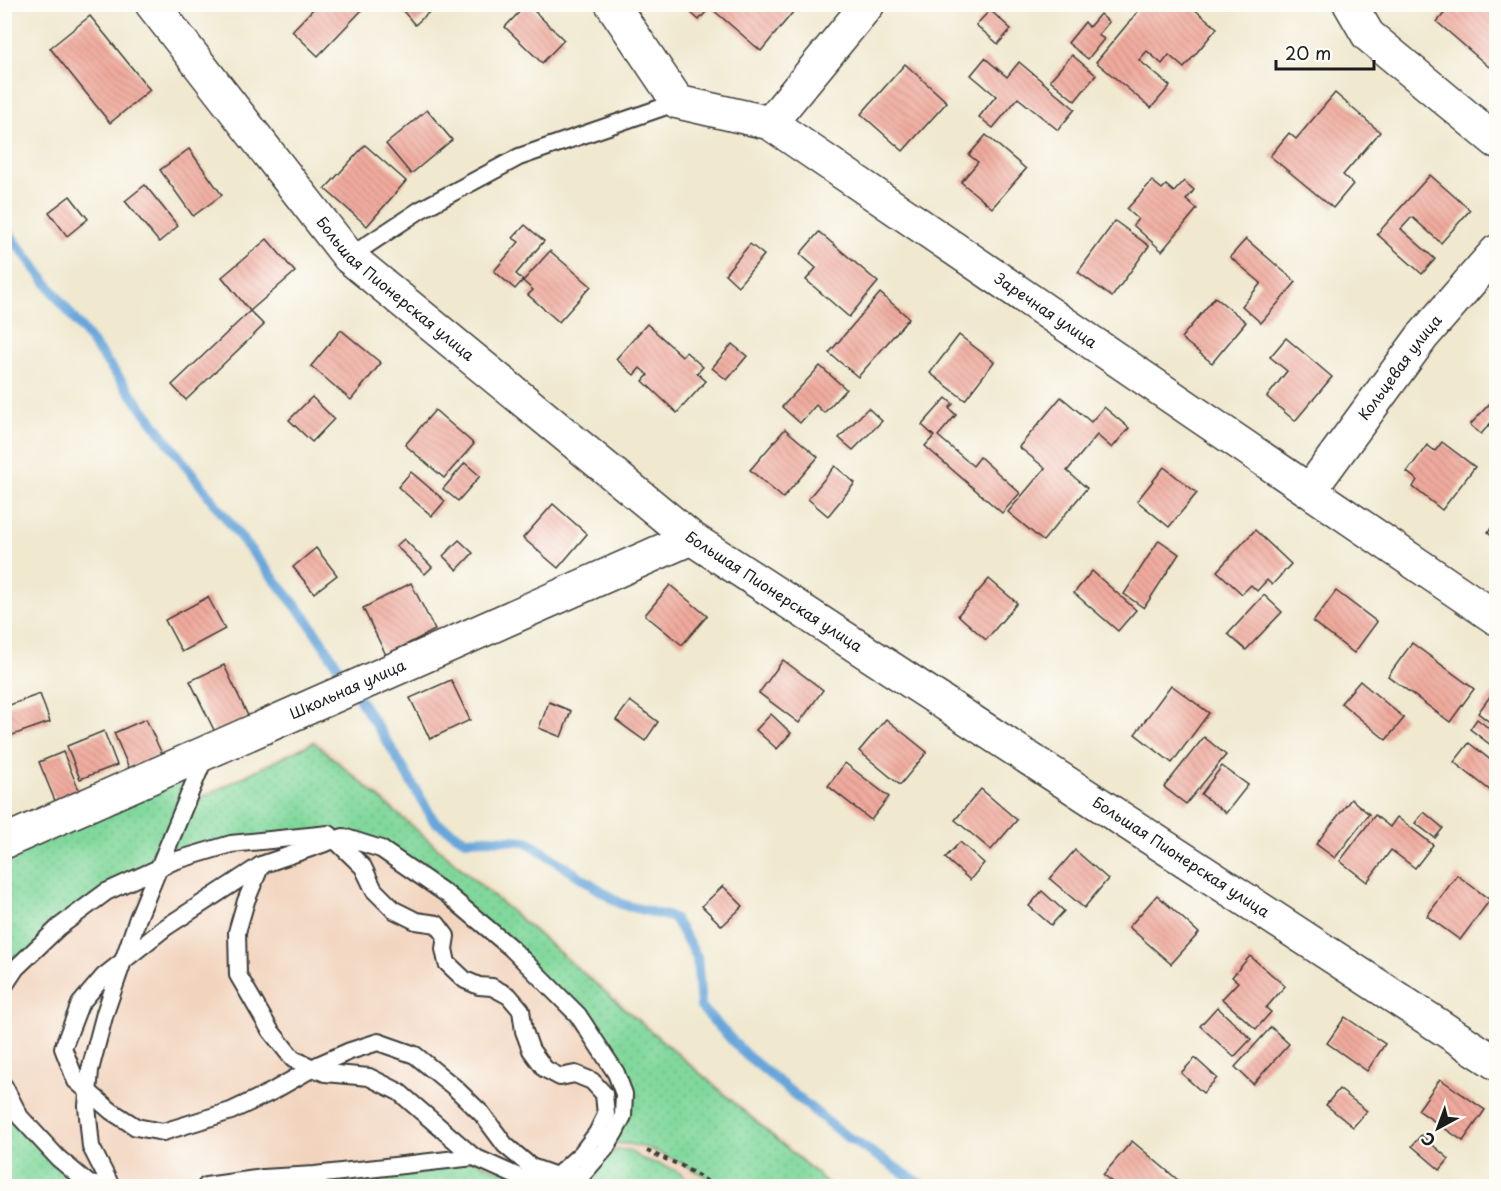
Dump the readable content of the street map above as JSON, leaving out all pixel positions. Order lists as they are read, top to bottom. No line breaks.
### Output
{"streets":{"street":["Большая Пионерская улица","Заречная улица","Кольцевая улица","Школьная улица"]},"crossings":[["Большая Пионерская улица","Школьная улица"],["Заречная улица","Кольцевая улица"]],"scale_bar":"20 m","north":"bottom left"}
